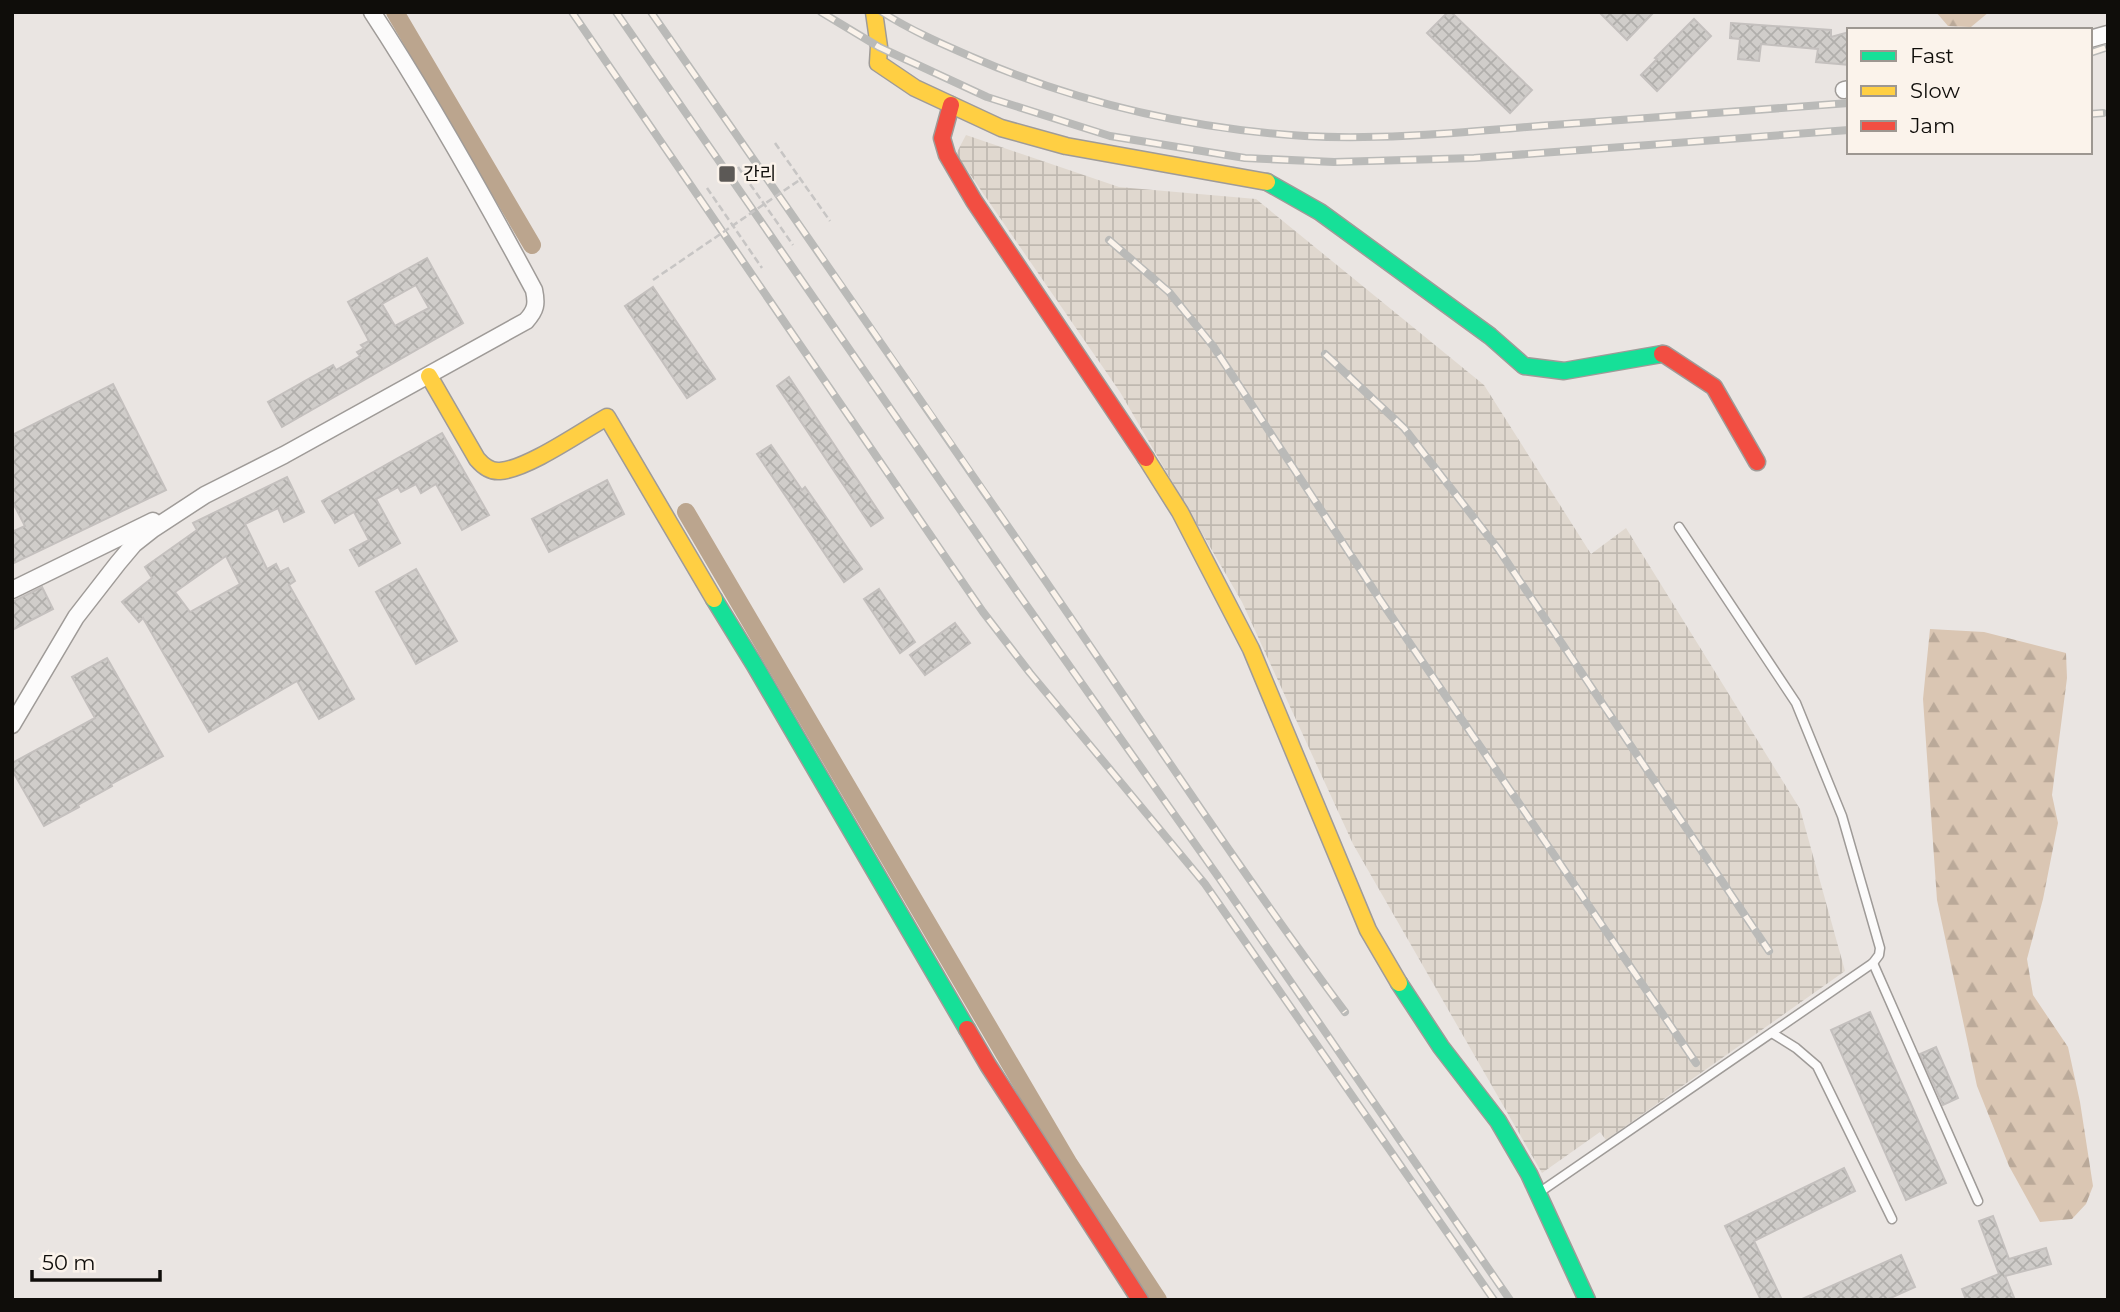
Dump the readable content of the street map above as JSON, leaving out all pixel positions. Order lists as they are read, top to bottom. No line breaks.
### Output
{"places":{"transit":["간리"]},"legend":["Fast","Slow","Jam"],"scale_bar":"50 m"}
